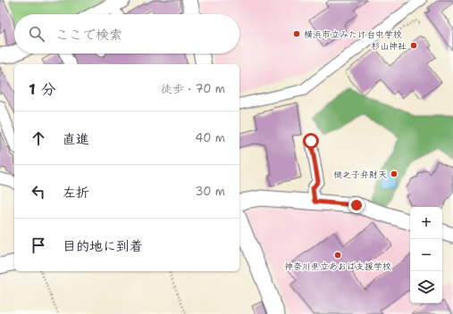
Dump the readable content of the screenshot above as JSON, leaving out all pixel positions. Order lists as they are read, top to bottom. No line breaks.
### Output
{"places":["横浜市立みたけ台中学校","杉山神社","槌之子弁財天","神奈川県立あおば支援学校"],"page":{"search":"ここで検索","heading":["1 分","徒歩 · 70 m"],"list":[["直進","40 m"],["左折","30 m"],"目的地に到着"],"map_buttons":["+","−"]}}
